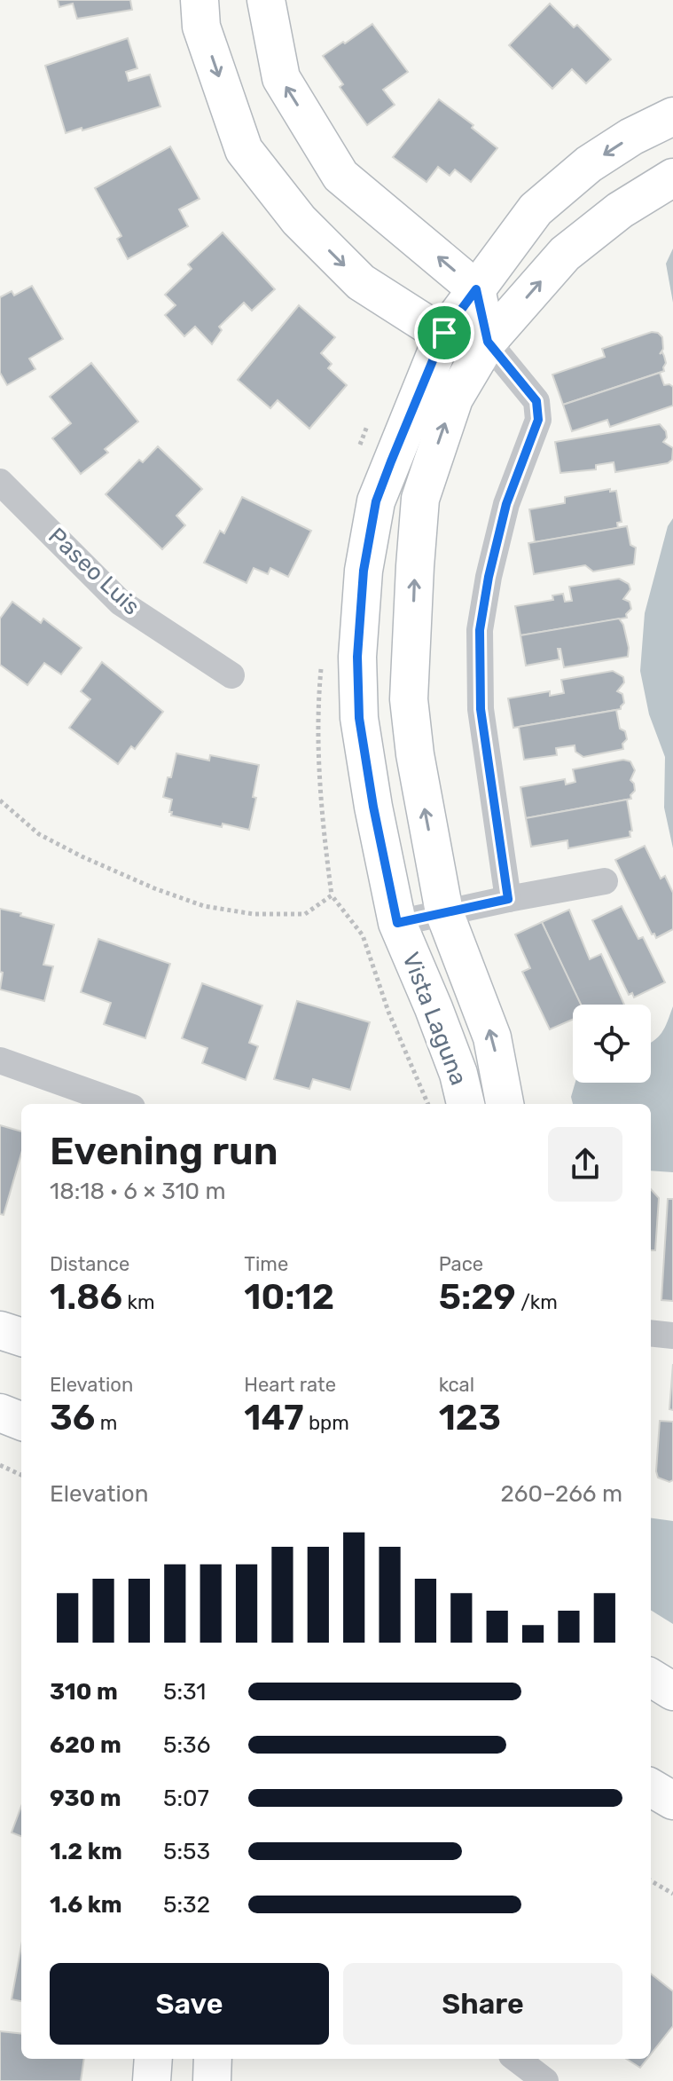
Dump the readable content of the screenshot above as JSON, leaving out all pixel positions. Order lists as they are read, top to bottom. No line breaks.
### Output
{"streets":{"street":["Paseo Luis","Vista Laguna"]},"page":{"heading":["Evening run","18:18 · 6 × 310 m"],"stats":[["Distance","1.86 km"],["Time","10:12"],["Pace","5:29 /km"],["Elevation","36 m"],["Heart rate","147 bpm"],["kcal","123"]],"chart":["Elevation","260–266 m"],"list":[{"name":"310 m","note":"5:31"},{"name":"620 m","note":"5:36"},{"name":"930 m","note":"5:07"},{"name":"1.2 km","note":"5:53"},{"name":"1.6 km","note":"5:32"}],"buttons":["Save","Share"]}}
